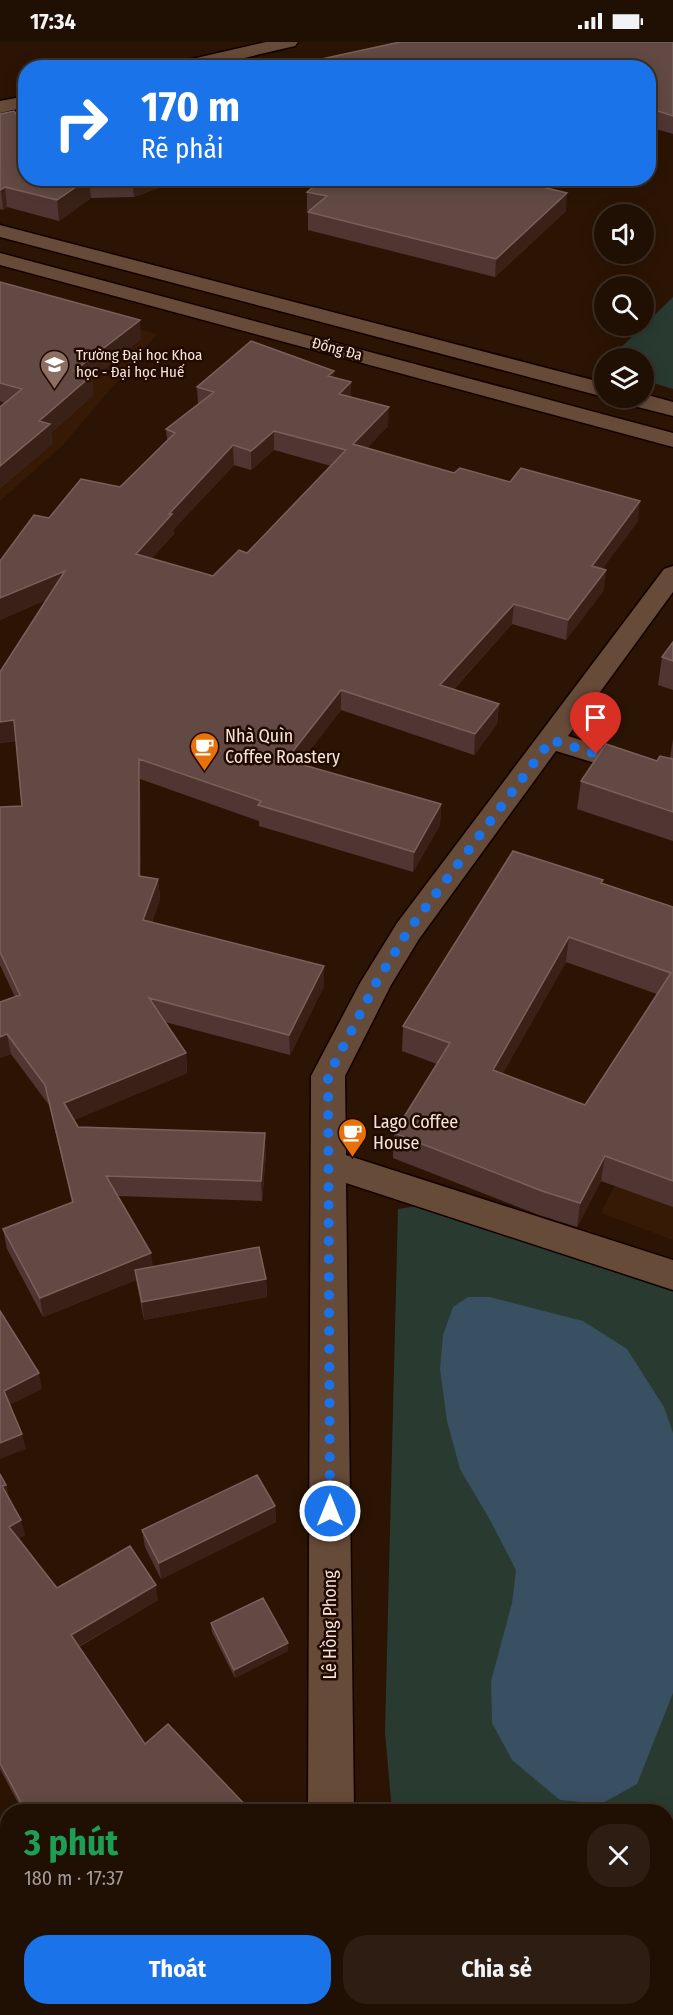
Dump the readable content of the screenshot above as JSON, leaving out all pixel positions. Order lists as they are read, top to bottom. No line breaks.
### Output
{"streets":{"street":["Đống Đa","Lê Hồng Phong"]},"places":{"school or university":["Trường Đại học Khoa học - Đại học Huế"],"cafe":["Nhà Quìn Coffee Roastery","Lago Coffee House"]},"page":{"status":"17:34","turn":["170 m","Rẽ phải"],"heading":["3 phút","180 m · 17:37"],"buttons":["Thoát","Chia sẻ"]}}
